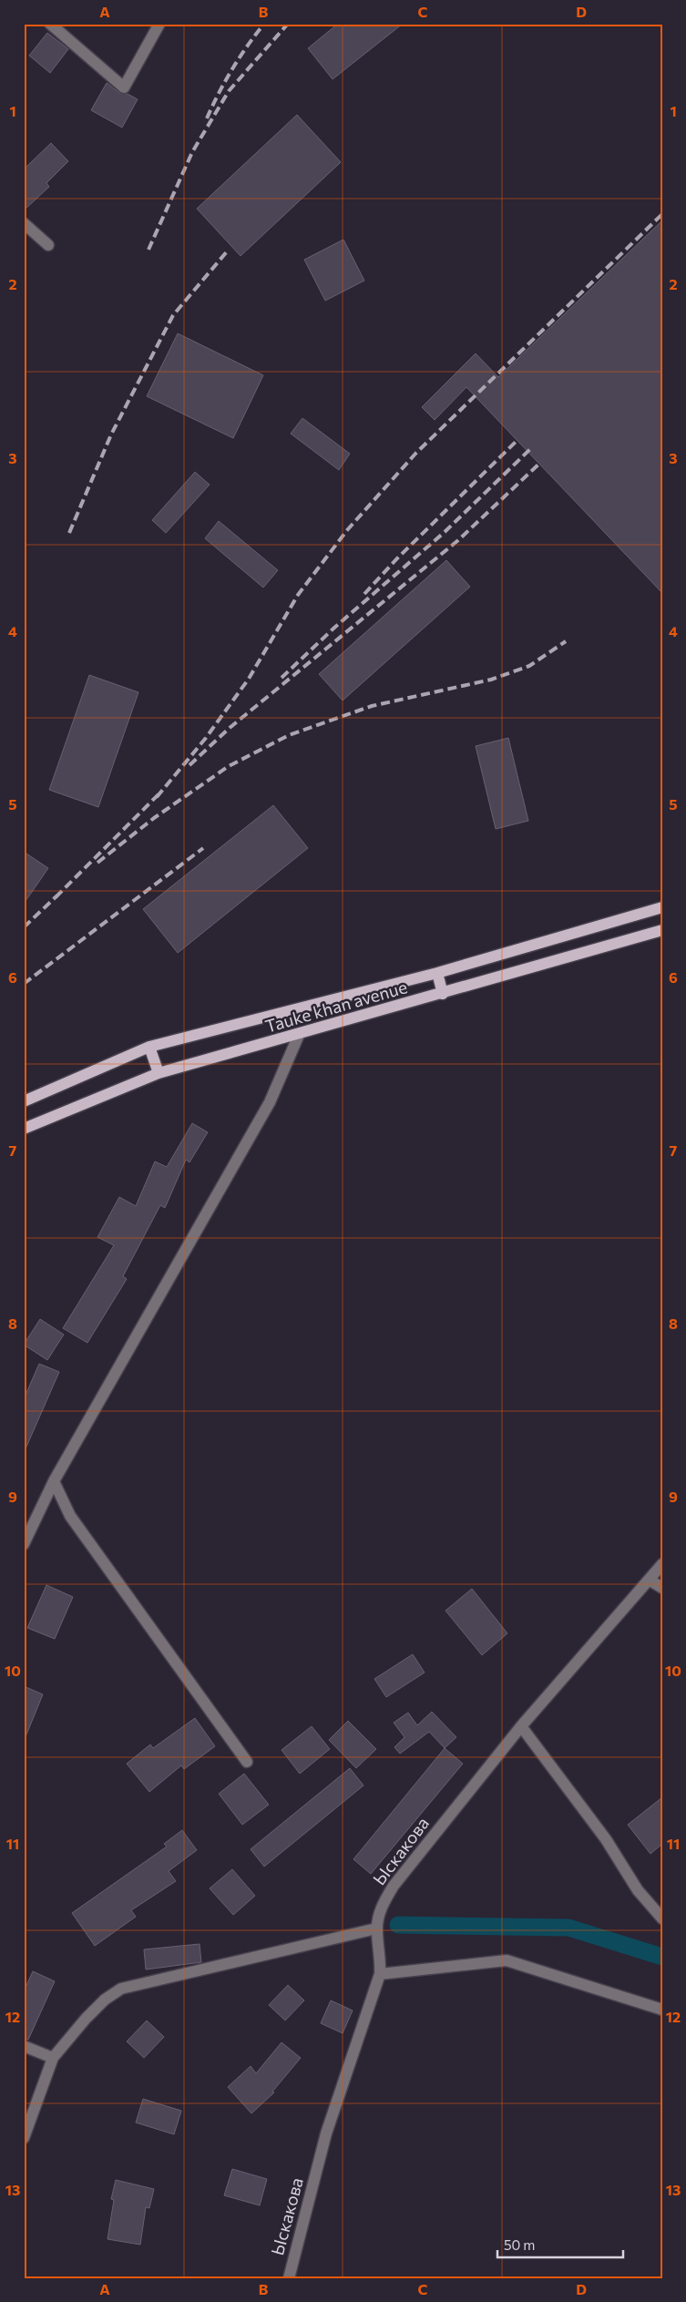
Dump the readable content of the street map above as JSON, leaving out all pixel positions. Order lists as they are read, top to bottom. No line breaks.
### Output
{"streets":{"main road":["Tauke khan avenue"],"street":["Ыскакова"]},"scale_bar":"50 m","grid":{"columns":["A","B","C","D"],"rows":["1","2","3","4","5","6","7","8","9","10","11","12","13"]}}
